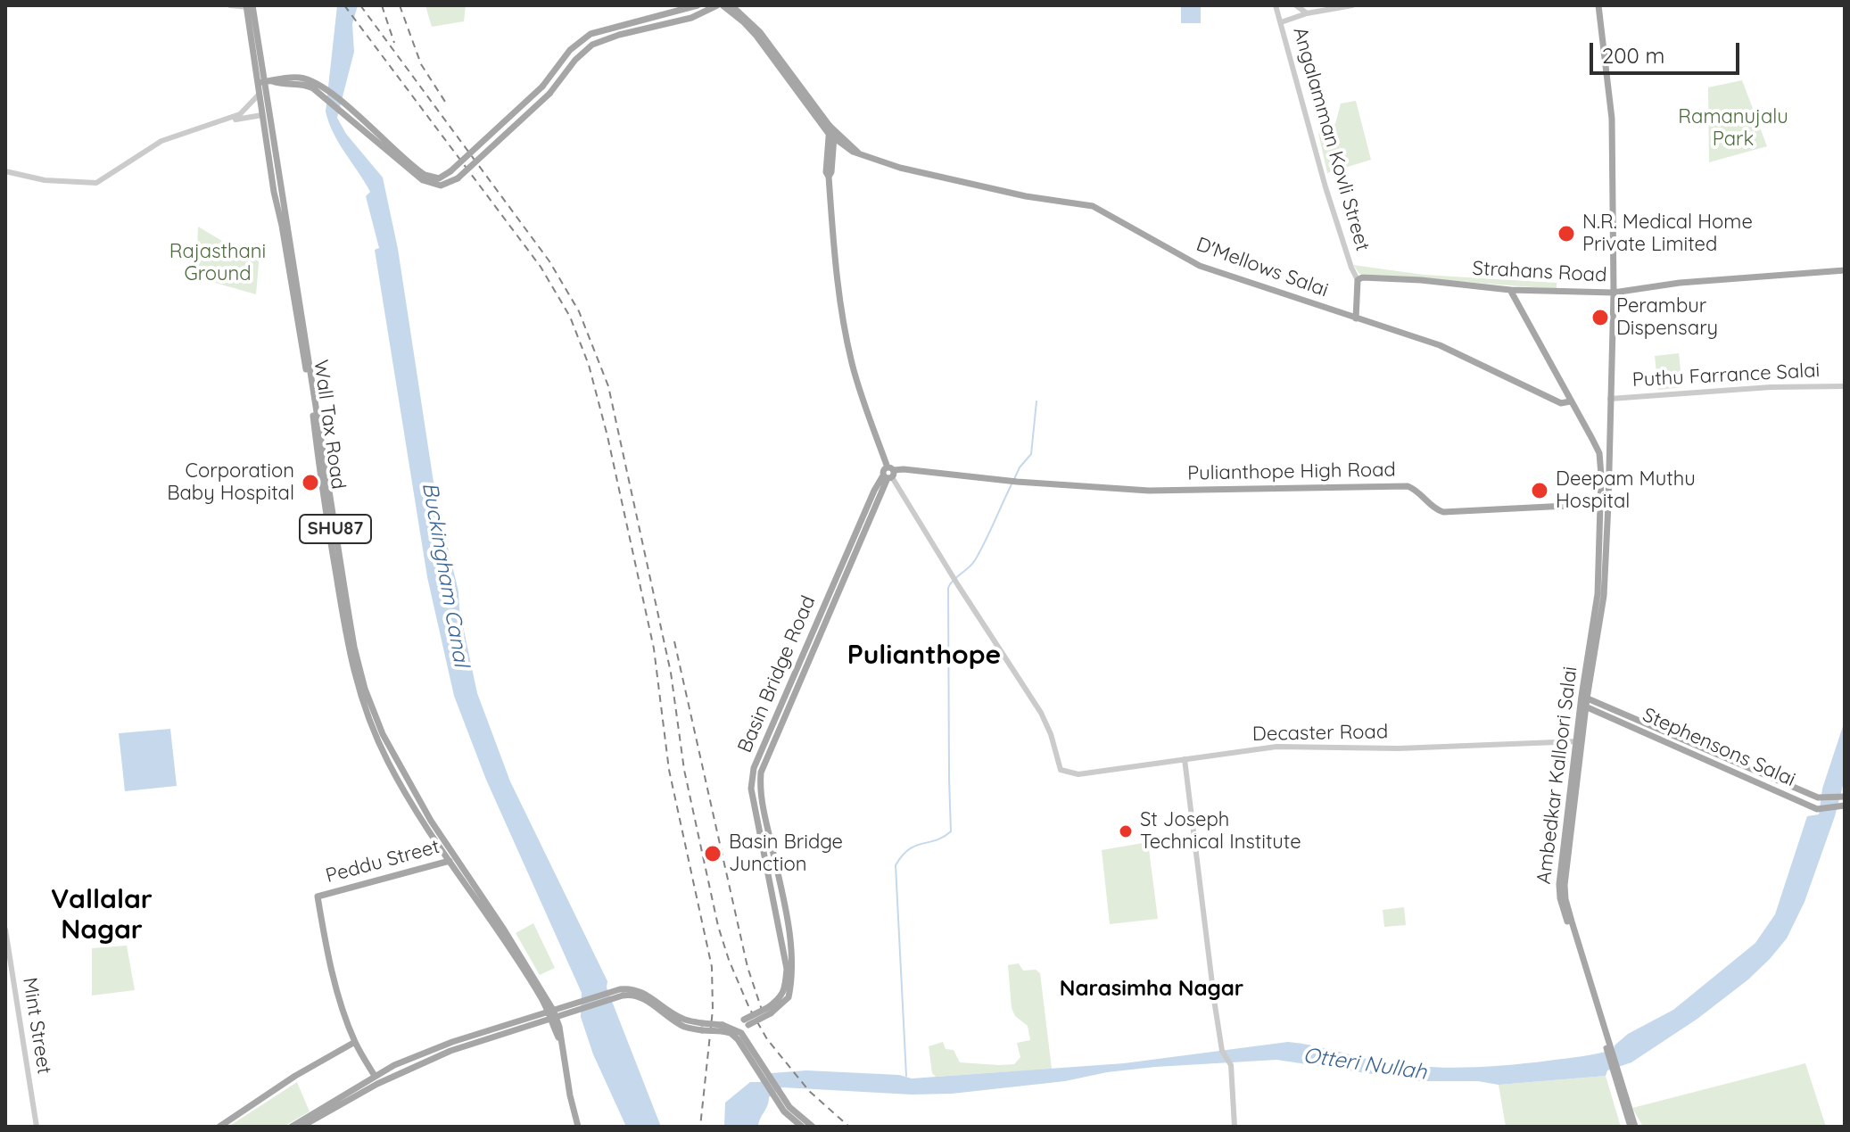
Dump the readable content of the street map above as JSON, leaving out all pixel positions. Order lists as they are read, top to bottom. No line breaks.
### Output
{"streets":{"main road":["D'Mellows Salai","Strahans Road","Wall Tax Road","Pulianthope High Road","SHU87","Basin Bridge Road","Stephensons Salai","Ambedkar Kalloori Salai","Peddu Street"],"street":["Angalamman Kovli Street","Puthu Farrance Salai","Decaster Road","Mint Street"]},"crossings":[["Angalamman Kovli Street","Strahans Road"],["D'Mellows Salai","Ambedkar Kalloori Salai"],["Strahans Road","Ambedkar Kalloori Salai"],["Puthu Farrance Salai","Ambedkar Kalloori Salai"],["Wall Tax Road","Peddu Street"],["Pulianthope High Road","Basin Bridge Road"],["Pulianthope High Road","Decaster Road"],["Pulianthope High Road","Ambedkar Kalloori Salai"],["Basin Bridge Road","Decaster Road"],["Decaster Road","Ambedkar Kalloori Salai"],["Stephensons Salai","Ambedkar Kalloori Salai"]],"districts":["Pulianthope","Vallalar Nagar","Narasimha Nagar"],"water":["Buckingham Canal","Otteri Nullah"],"parks":["Ramanujalu Park","Rajasthani Ground"],"places":["N.R. Medical Home Private Limited","Perambur Dispensary","Corporation Baby Hospital","Deepam Muthu Hospital","St Joseph Technical Institute","Basin Bridge Junction"],"scale_bar":"200 m"}
